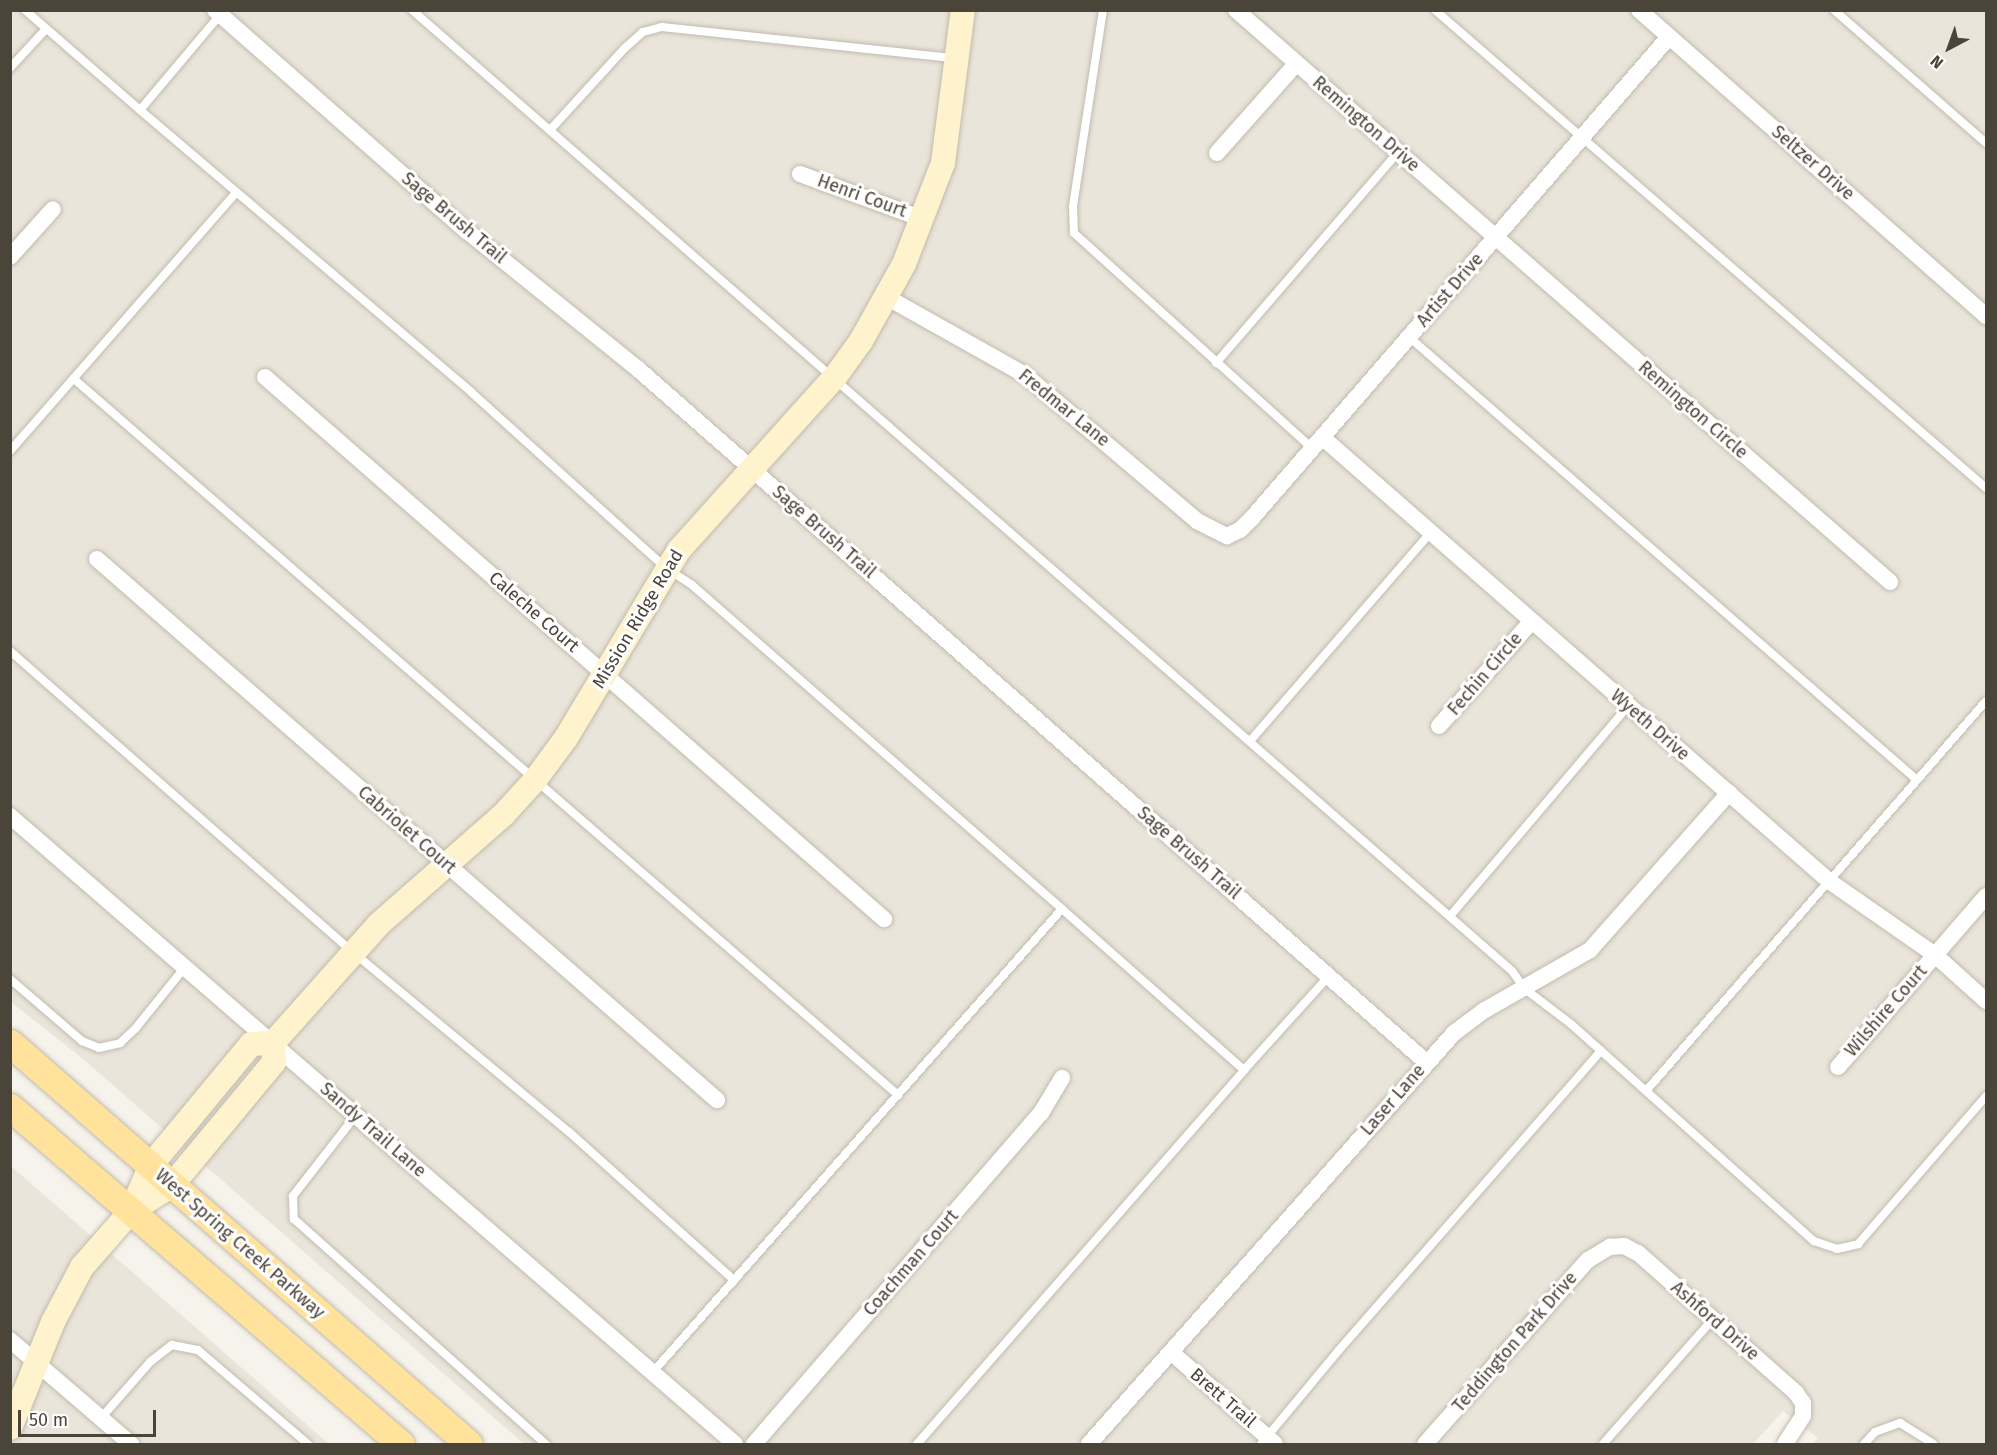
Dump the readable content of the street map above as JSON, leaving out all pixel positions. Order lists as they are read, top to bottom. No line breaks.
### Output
{"streets":{"main road":["West Spring Creek Parkway"],"street":["Remington Drive","Seltzer Drive","Henri Court","Sage Brush Trail","Artist Drive","Fredmar Lane","Remington Circle","Caleche Court","Mission Ridge Road","Fechin Circle","Wyeth Drive","Cabriolet Court","Wilshire Court","Laser Lane","Sandy Trail Lane","Coachman Court","Ashford Drive","Teddington Park Drive","Brett Trail"]},"crossings":[["Remington Drive","Artist Drive"],["Remington Drive","Remington Circle"],["Seltzer Drive","Artist Drive"],["Henri Court","Mission Ridge Road"],["Sage Brush Trail","Mission Ridge Road"],["Sage Brush Trail","Laser Lane"],["Artist Drive","Fredmar Lane"],["Artist Drive","Remington Circle"],["Artist Drive","Wyeth Drive"],["Fredmar Lane","Mission Ridge Road"],["Caleche Court","Mission Ridge Road"],["Mission Ridge Road","Cabriolet Court"],["Mission Ridge Road","Sandy Trail Lane"],["Mission Ridge Road","West Spring Creek Parkway"],["Fechin Circle","Wyeth Drive"],["Wyeth Drive","Wilshire Court"],["Wyeth Drive","Laser Lane"],["Laser Lane","Brett Trail"],["Ashford Drive","Teddington Park Drive"]],"scale_bar":"50 m","north":"bottom left"}
